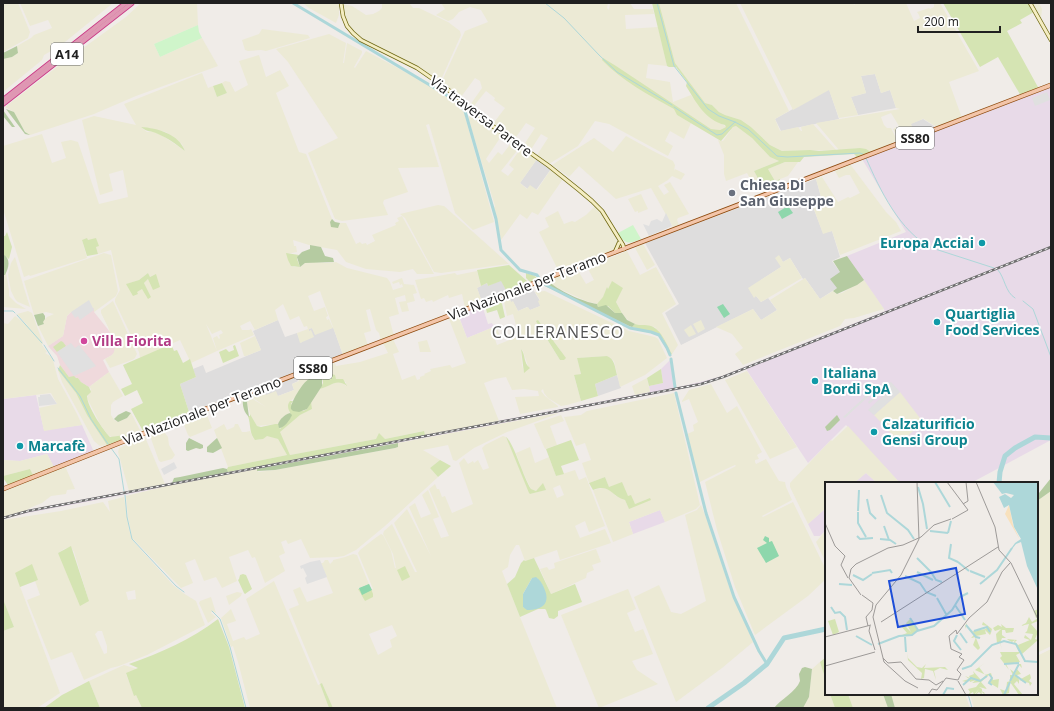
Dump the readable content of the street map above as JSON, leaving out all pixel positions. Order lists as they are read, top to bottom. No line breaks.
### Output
{"streets":{"highway":["A14"],"main road":["SS80","Via Nazionale per Teramo"],"street":["Via traversa Parere"]},"crossings":[["Via traversa Parere","Via Nazionale per Teramo"]],"districts":["COLLERANESCO"],"places":["Chiesa Di San Giuseppe","Europa Acciai","Quartiglia Food Services","Villa Fiorita","Italiana Bordi SpA","Calzaturificio Gensi Group","Marcafè"],"scale_bar":"200 m"}
